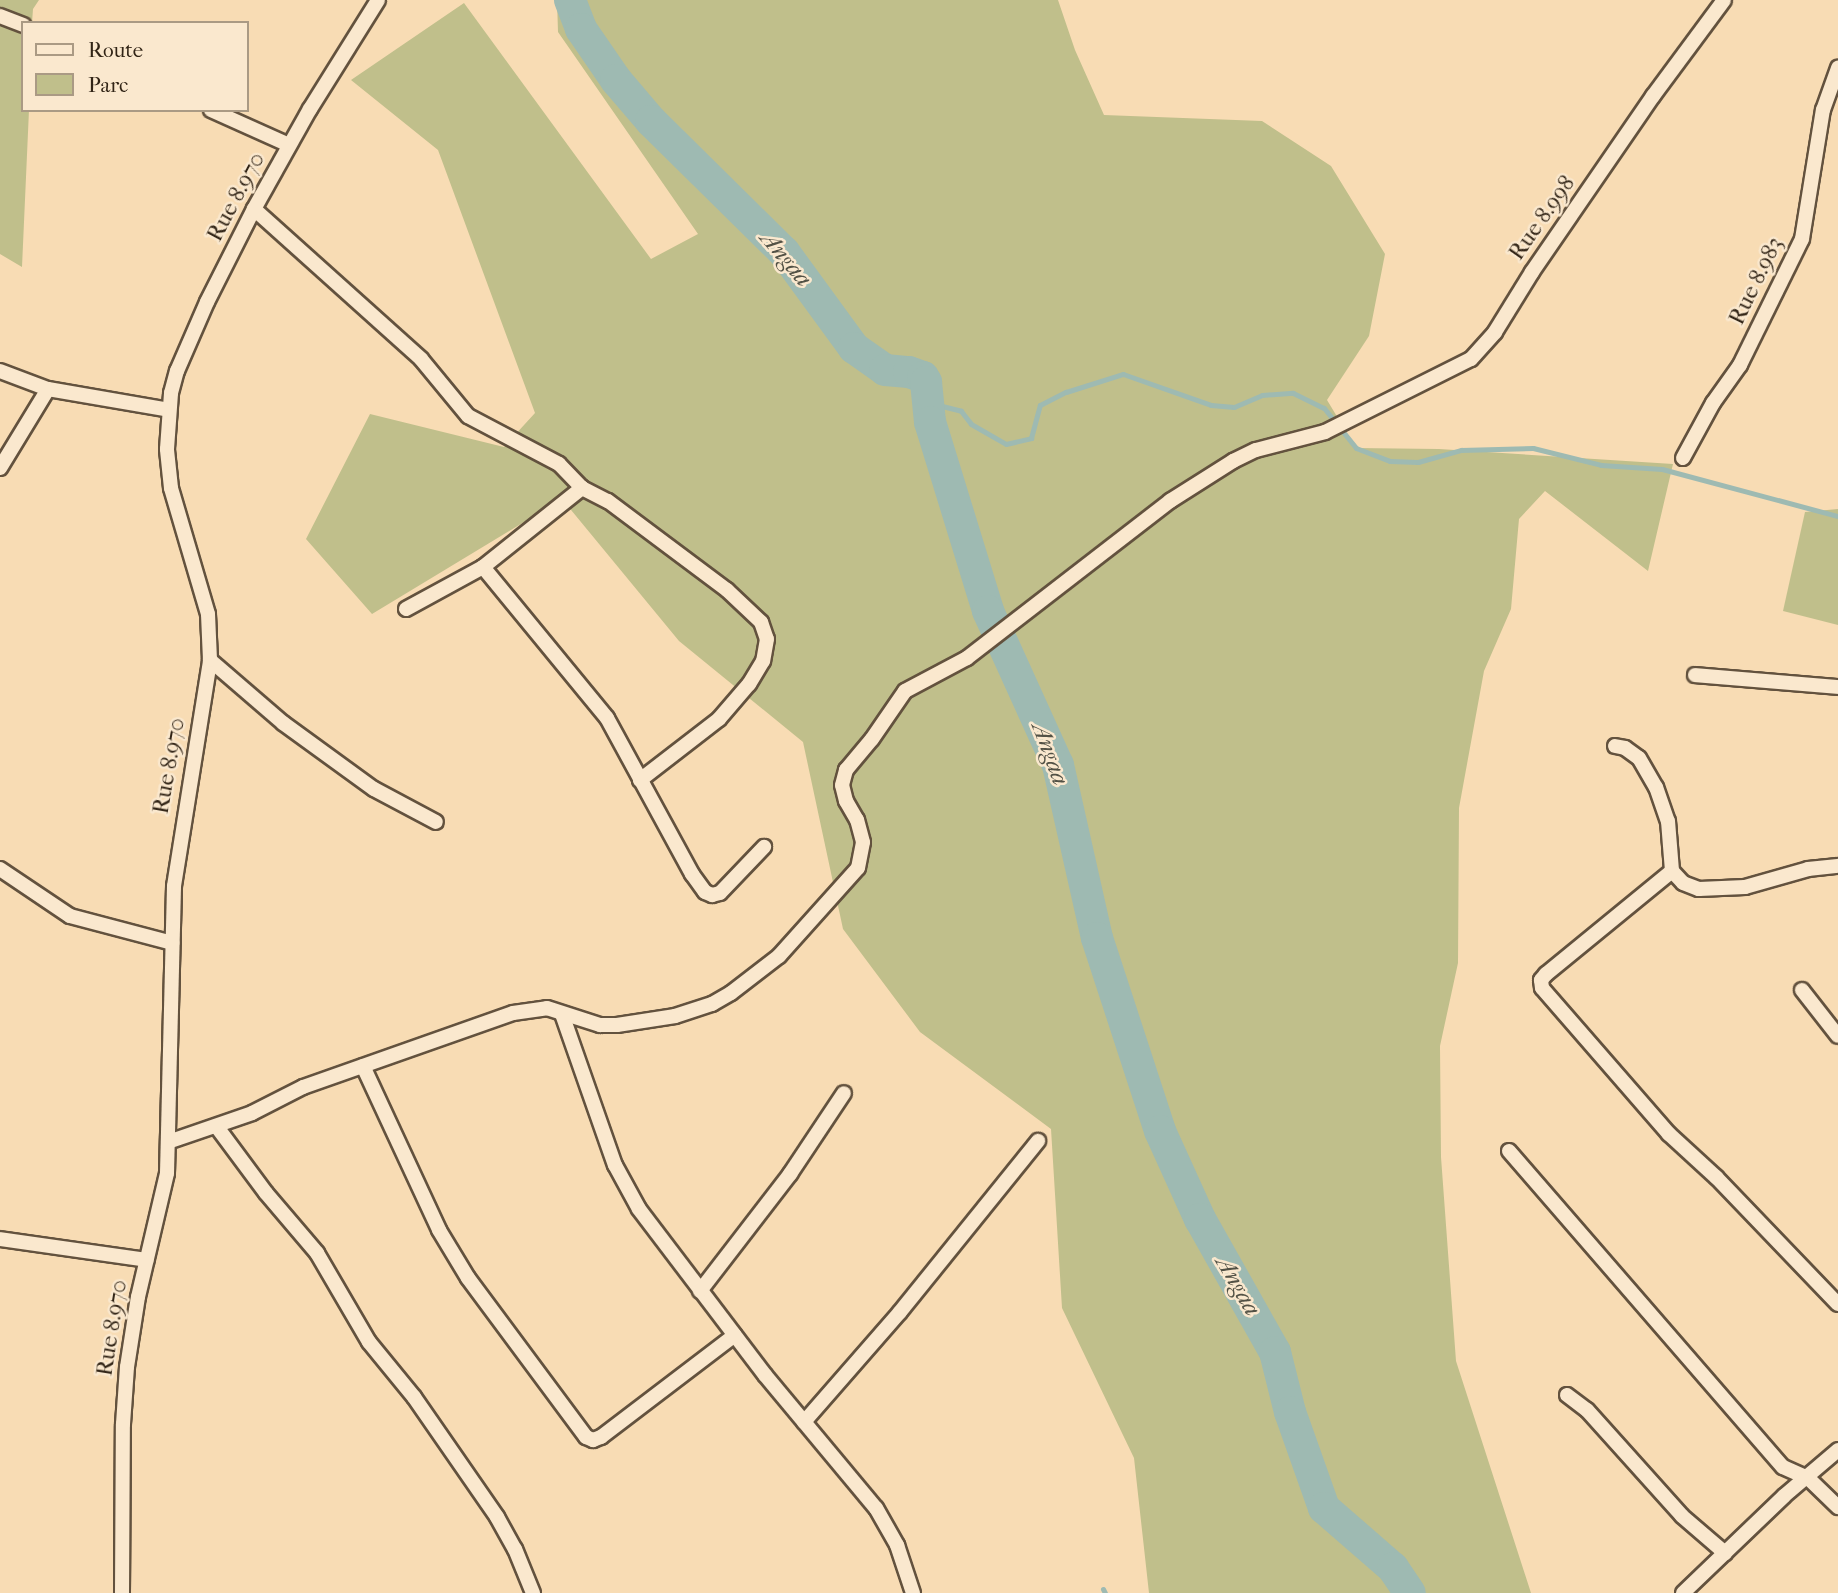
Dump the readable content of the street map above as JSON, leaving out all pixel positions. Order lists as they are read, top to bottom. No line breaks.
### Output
{"streets":{"street":["Rue 8.970","Rue 8.998","Rue 8.983"]},"water":["Angaa"],"legend":["Route","Parc"]}
